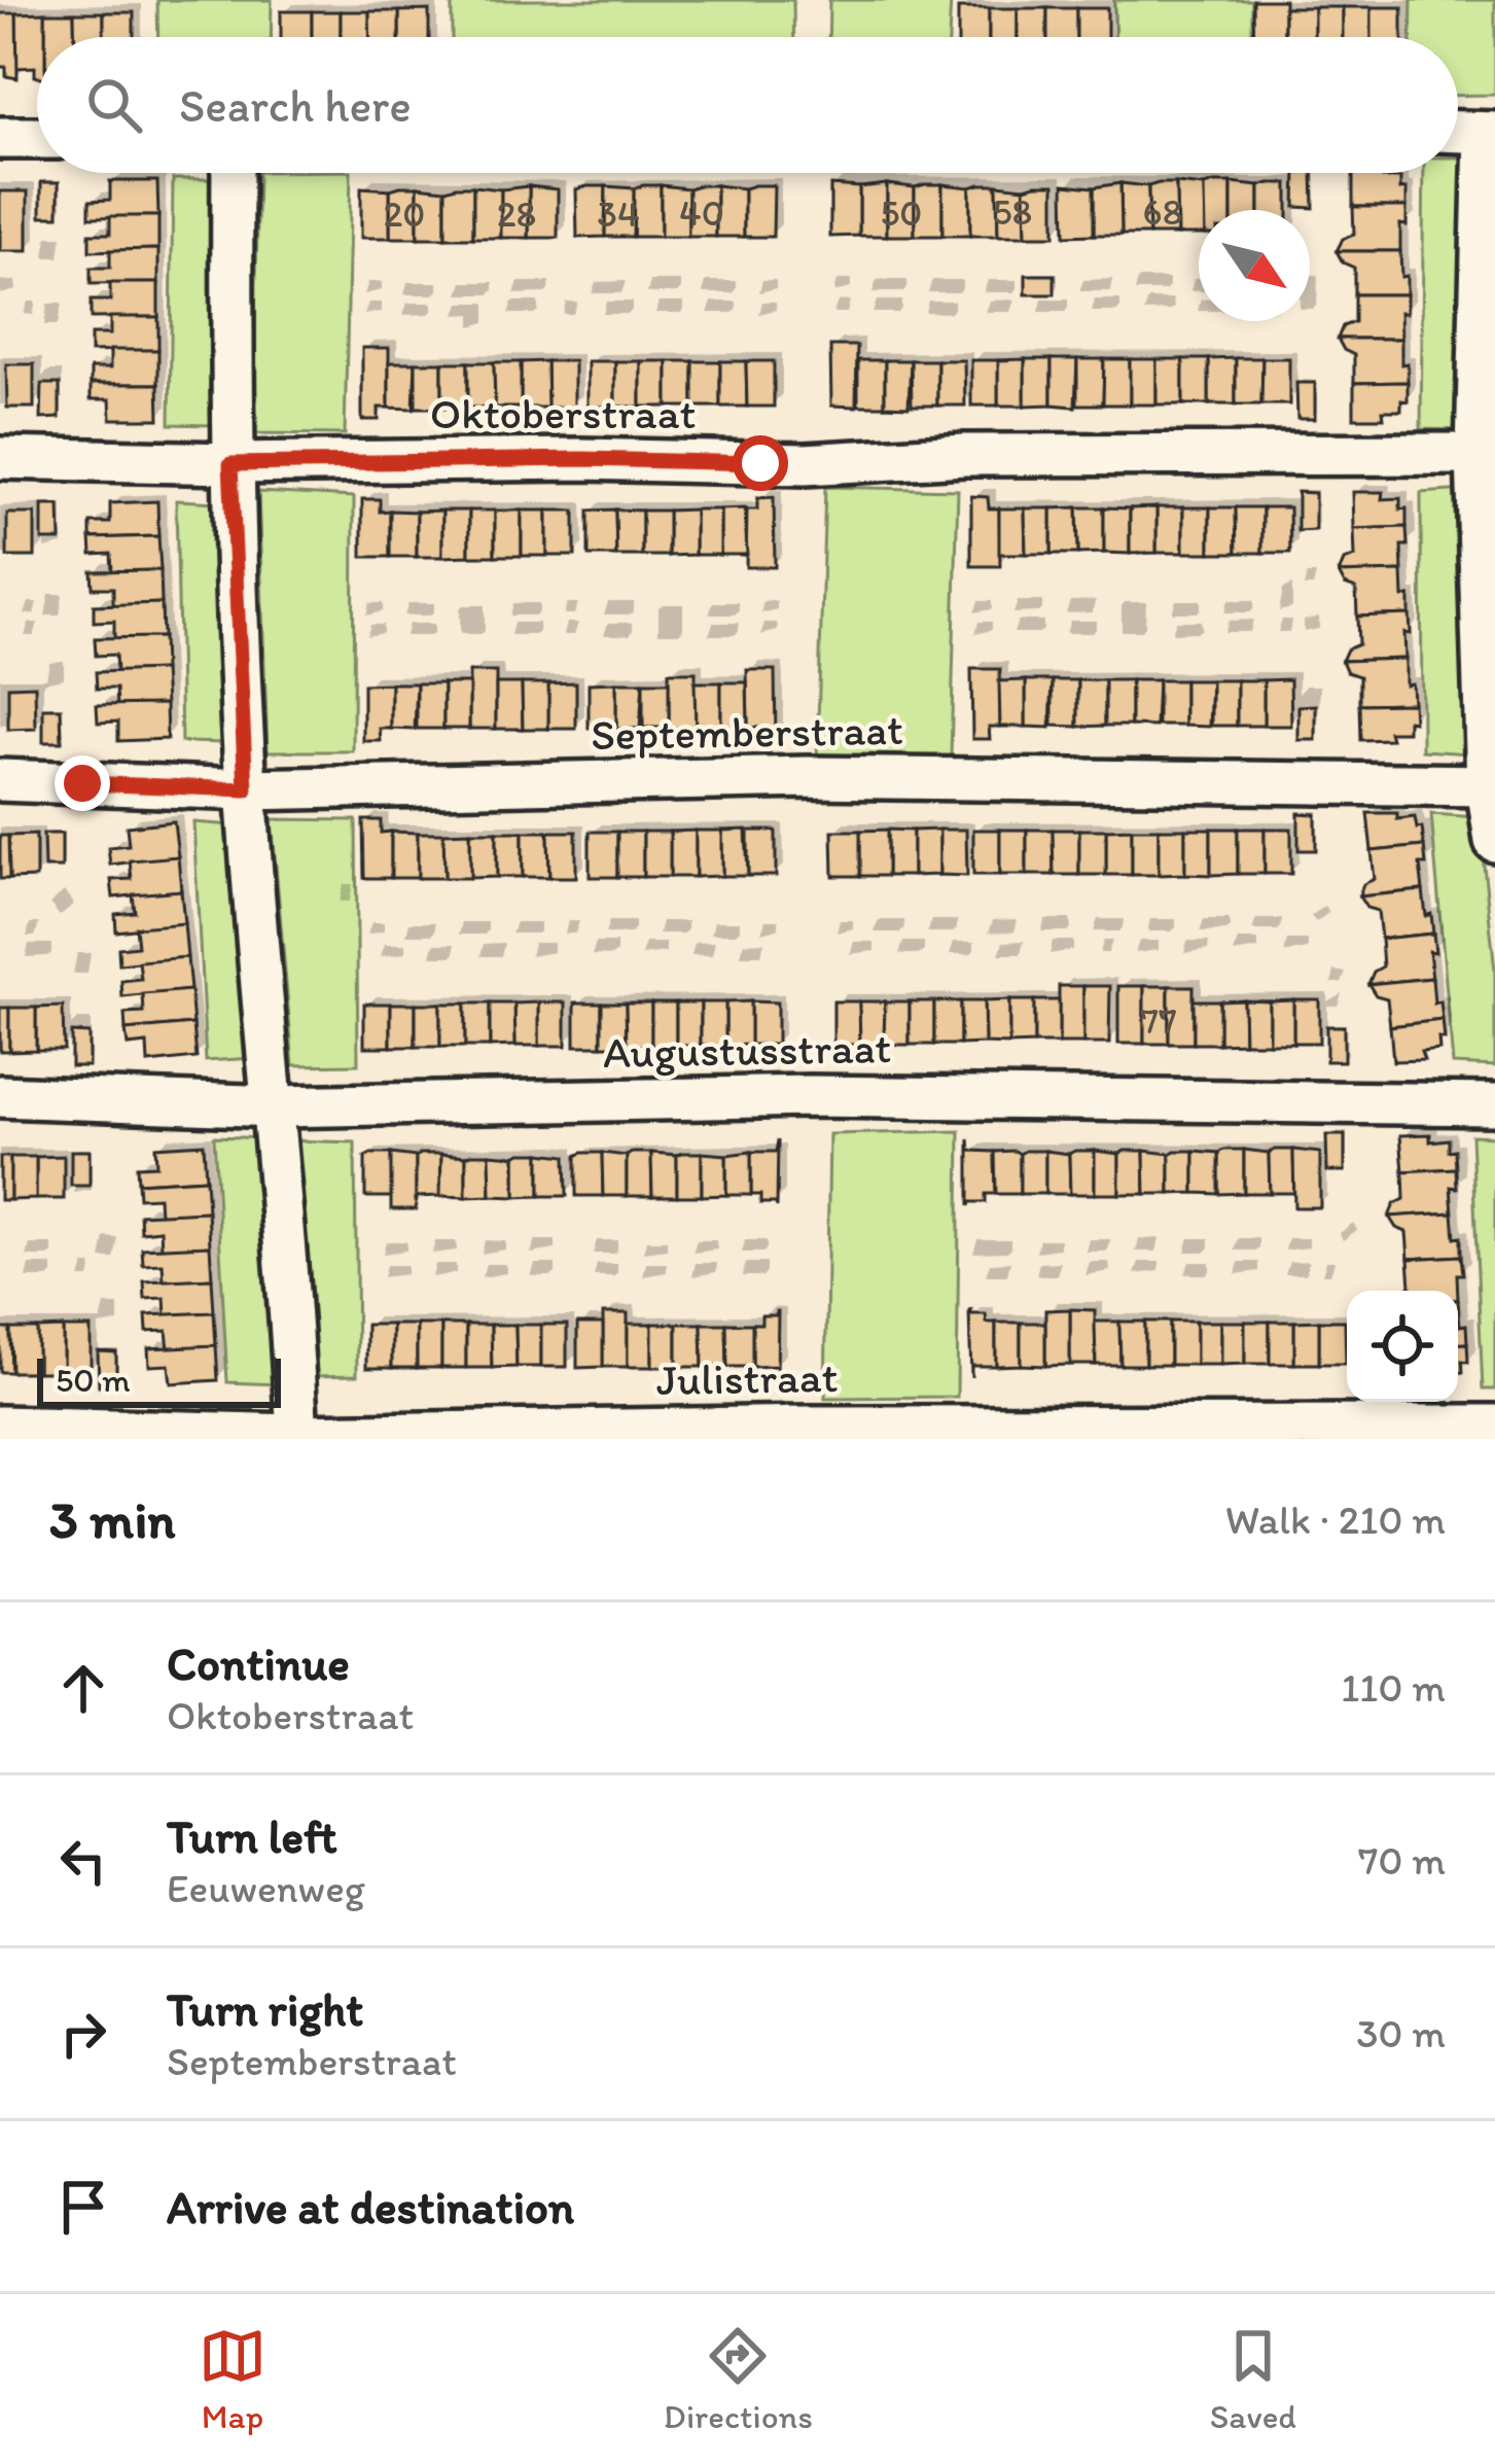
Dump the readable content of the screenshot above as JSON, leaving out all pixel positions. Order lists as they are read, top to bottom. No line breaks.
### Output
{"streets":{"street":["Oktoberstraat","Septemberstraat","Augustusstraat","Julistraat"]},"house_numbers":["58","68","40","50","20","28","34","77"],"scale_bar":"50 m","north":"bottom right","page":{"search":"Search here","scale":"50 m","heading":["3 min","Walk · 210 m"],"list":[["Continue","Oktoberstraat","110 m"],["Turn left","Eeuwenweg","70 m"],["Turn right","Septemberstraat","30 m"],"Arrive at destination"],"nav":["Map","Directions","Saved"]}}
